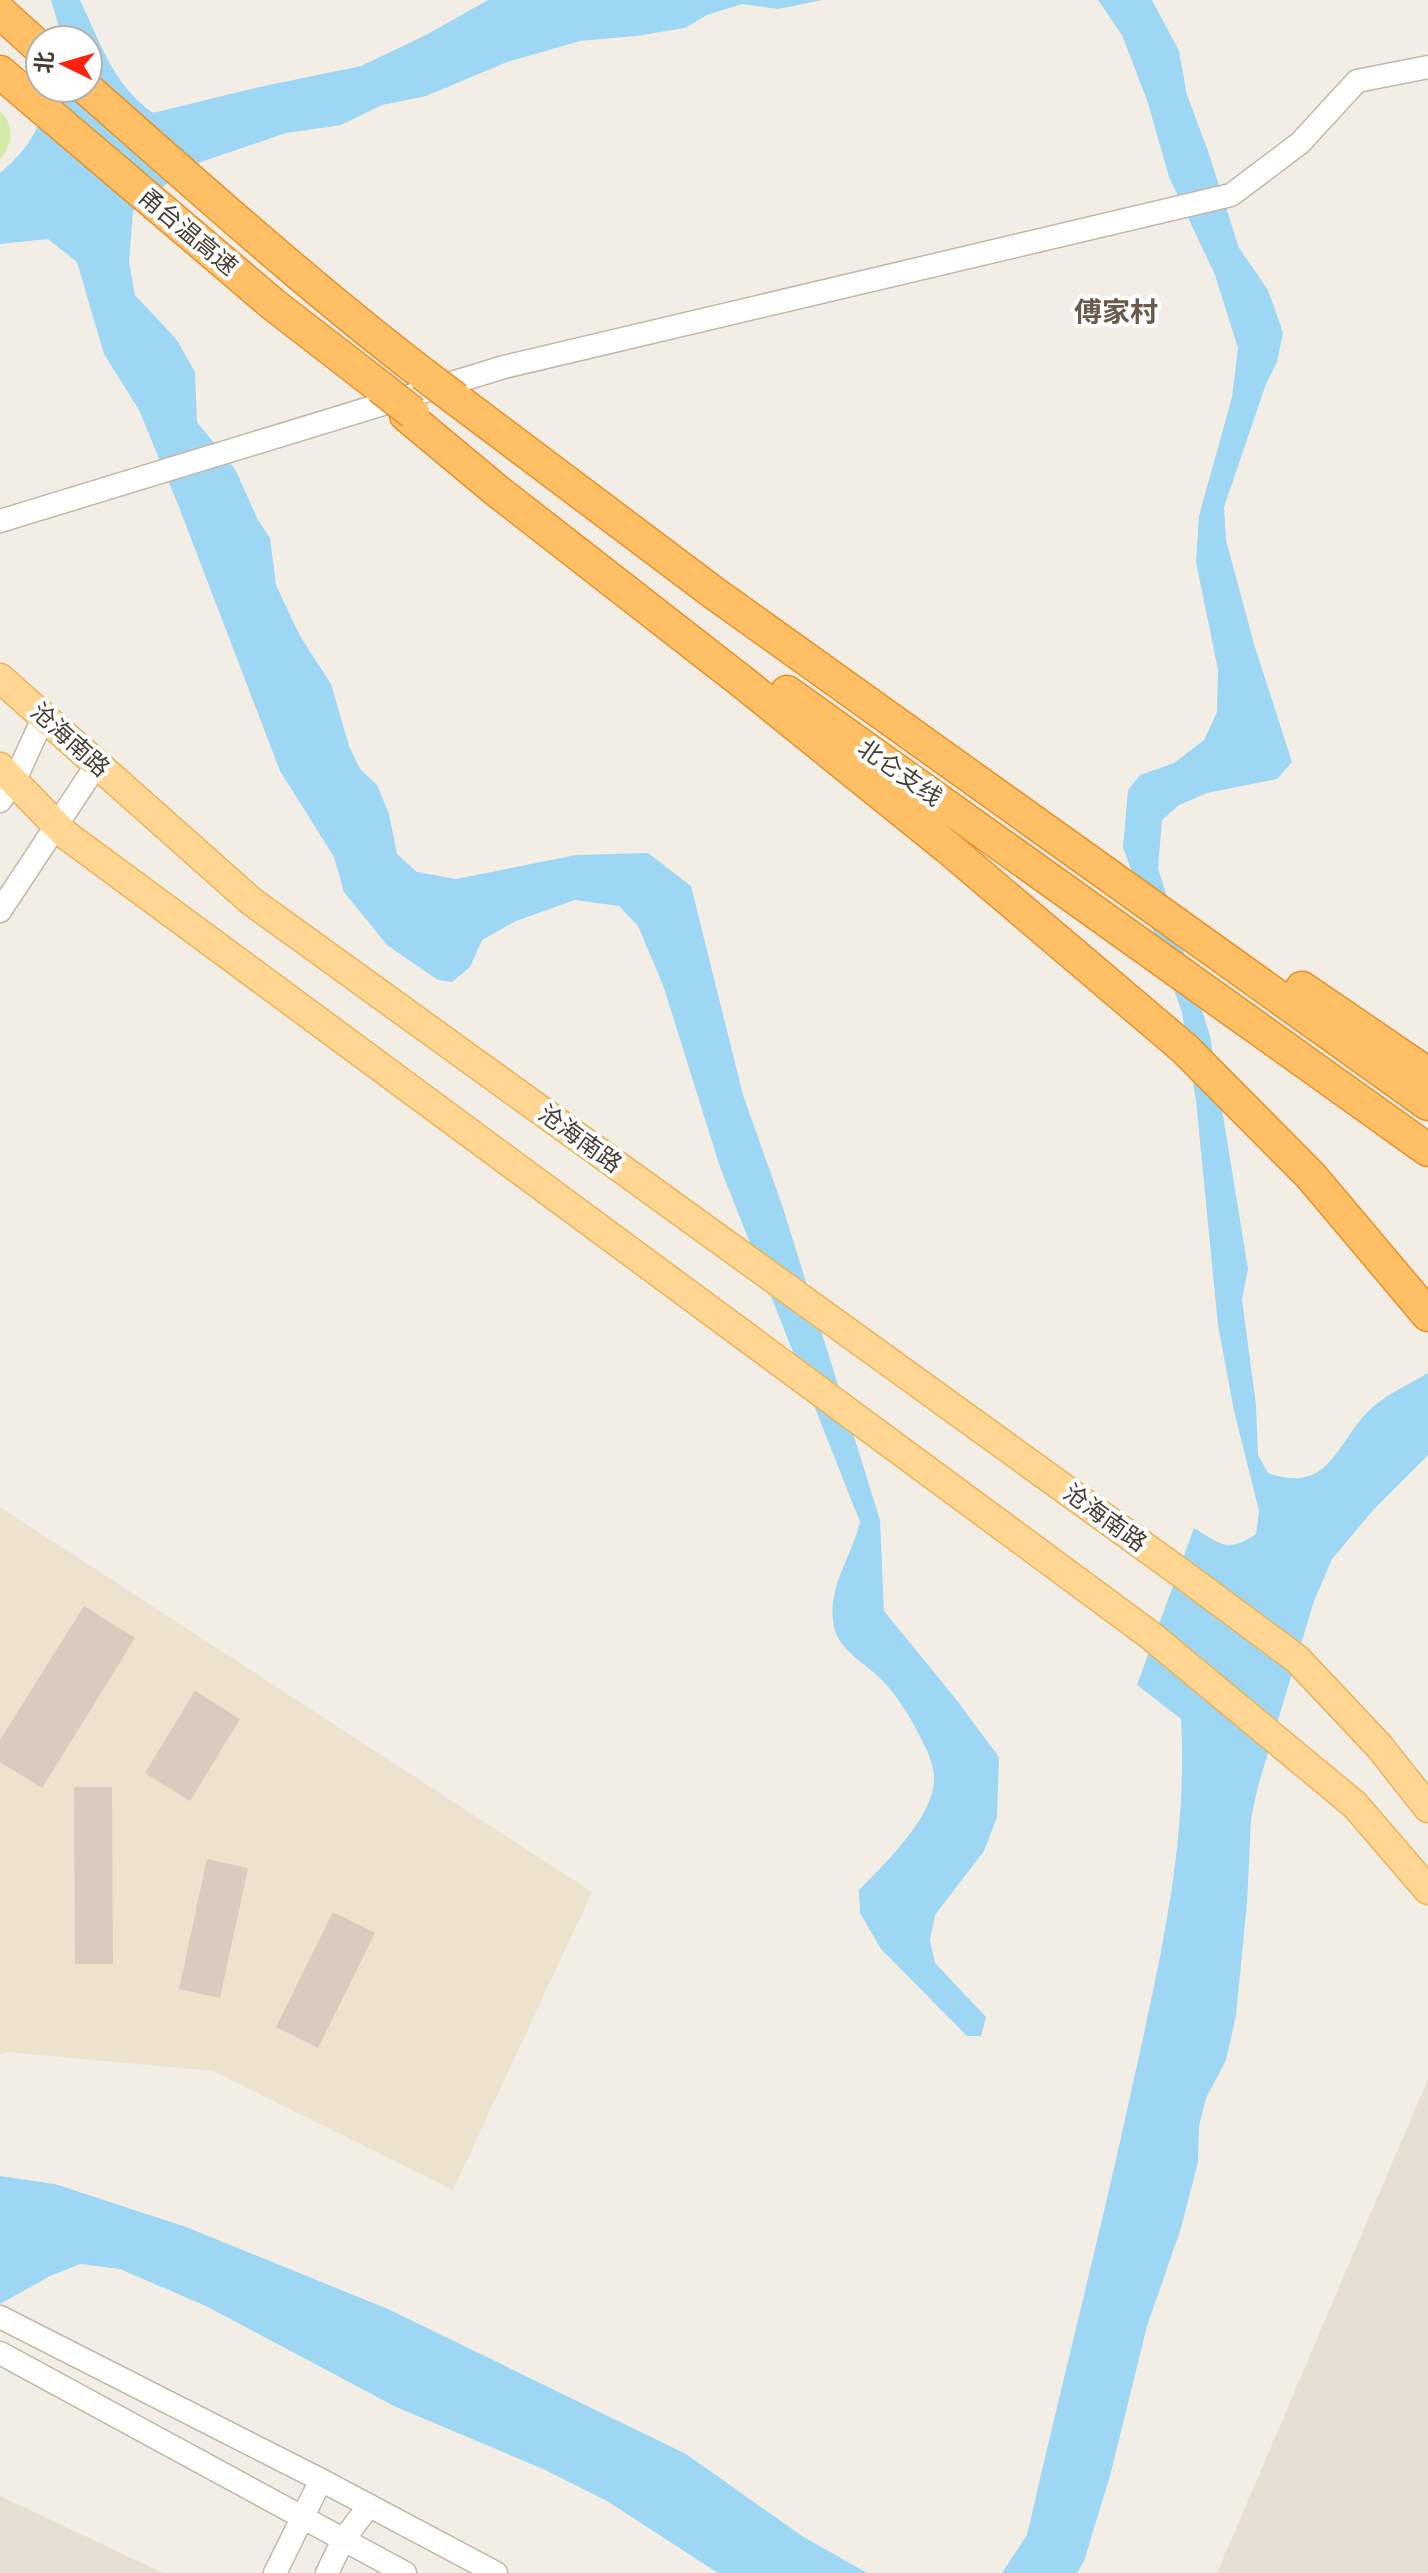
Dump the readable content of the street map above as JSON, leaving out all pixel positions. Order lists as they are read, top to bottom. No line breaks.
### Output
{"streets":{"highway":["甬台温高速","北仑支线"],"main road":["沧海南路"]},"crossings":[["甬台温高速","北仑支线"]],"districts":["傅家村"],"north":"left"}
